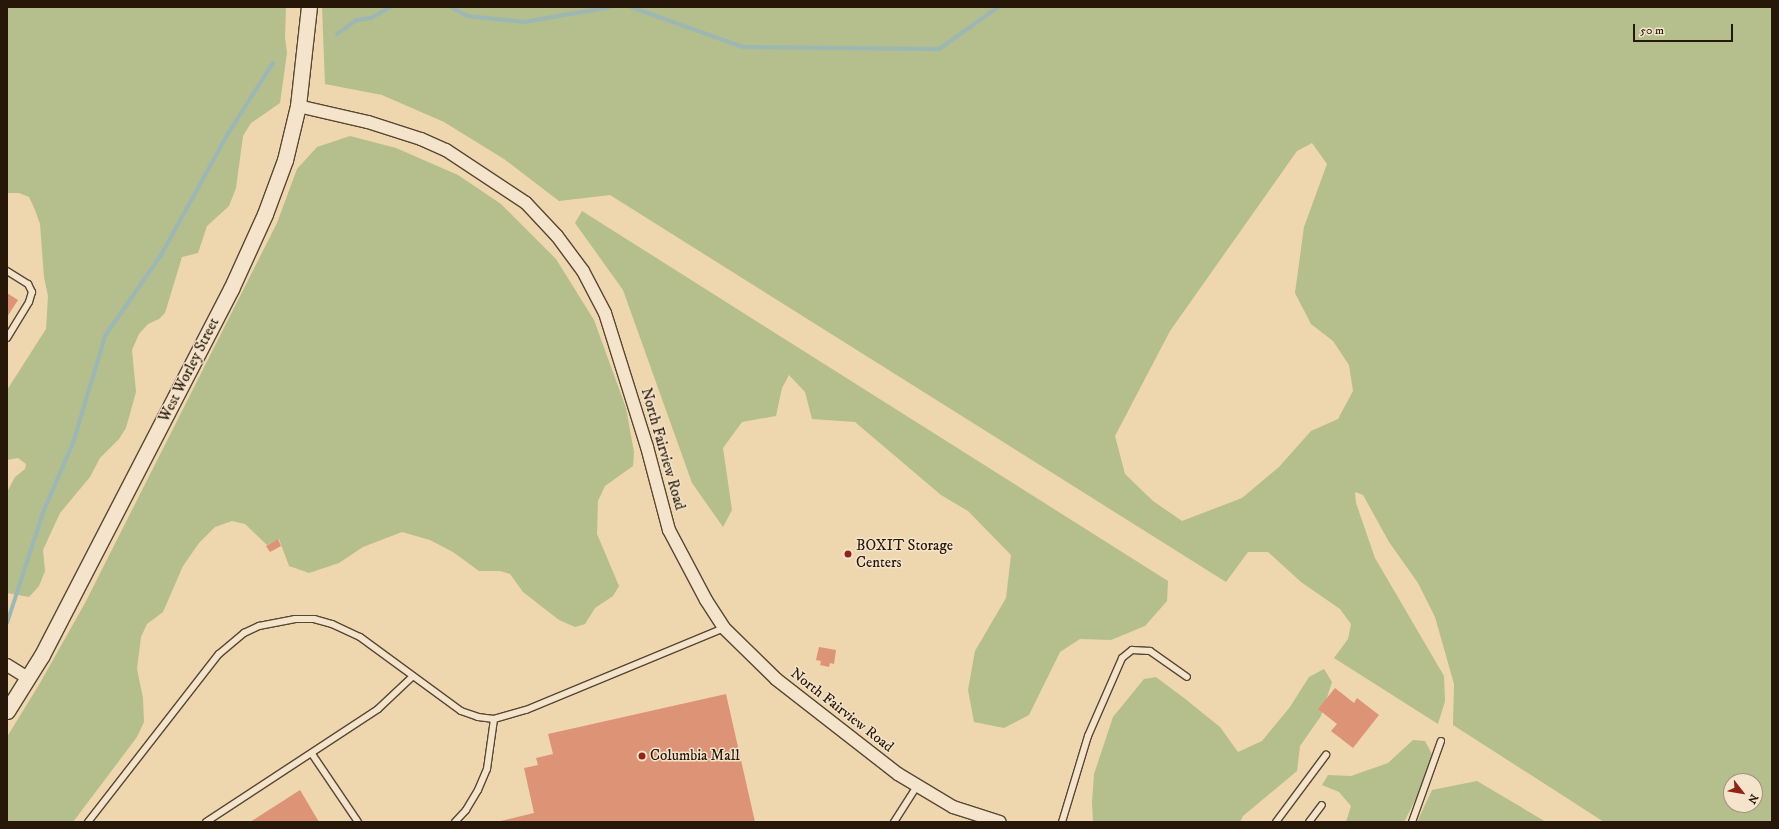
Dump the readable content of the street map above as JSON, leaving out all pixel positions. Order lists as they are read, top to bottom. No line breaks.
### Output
{"streets":{"street":["West Worley Street","North Fairview Road"]},"crossings":[["West Worley Street","North Fairview Road"]],"places":["BOXIT Storage Centers","Columbia Mall"],"scale_bar":"50 m","north":"bottom right"}
